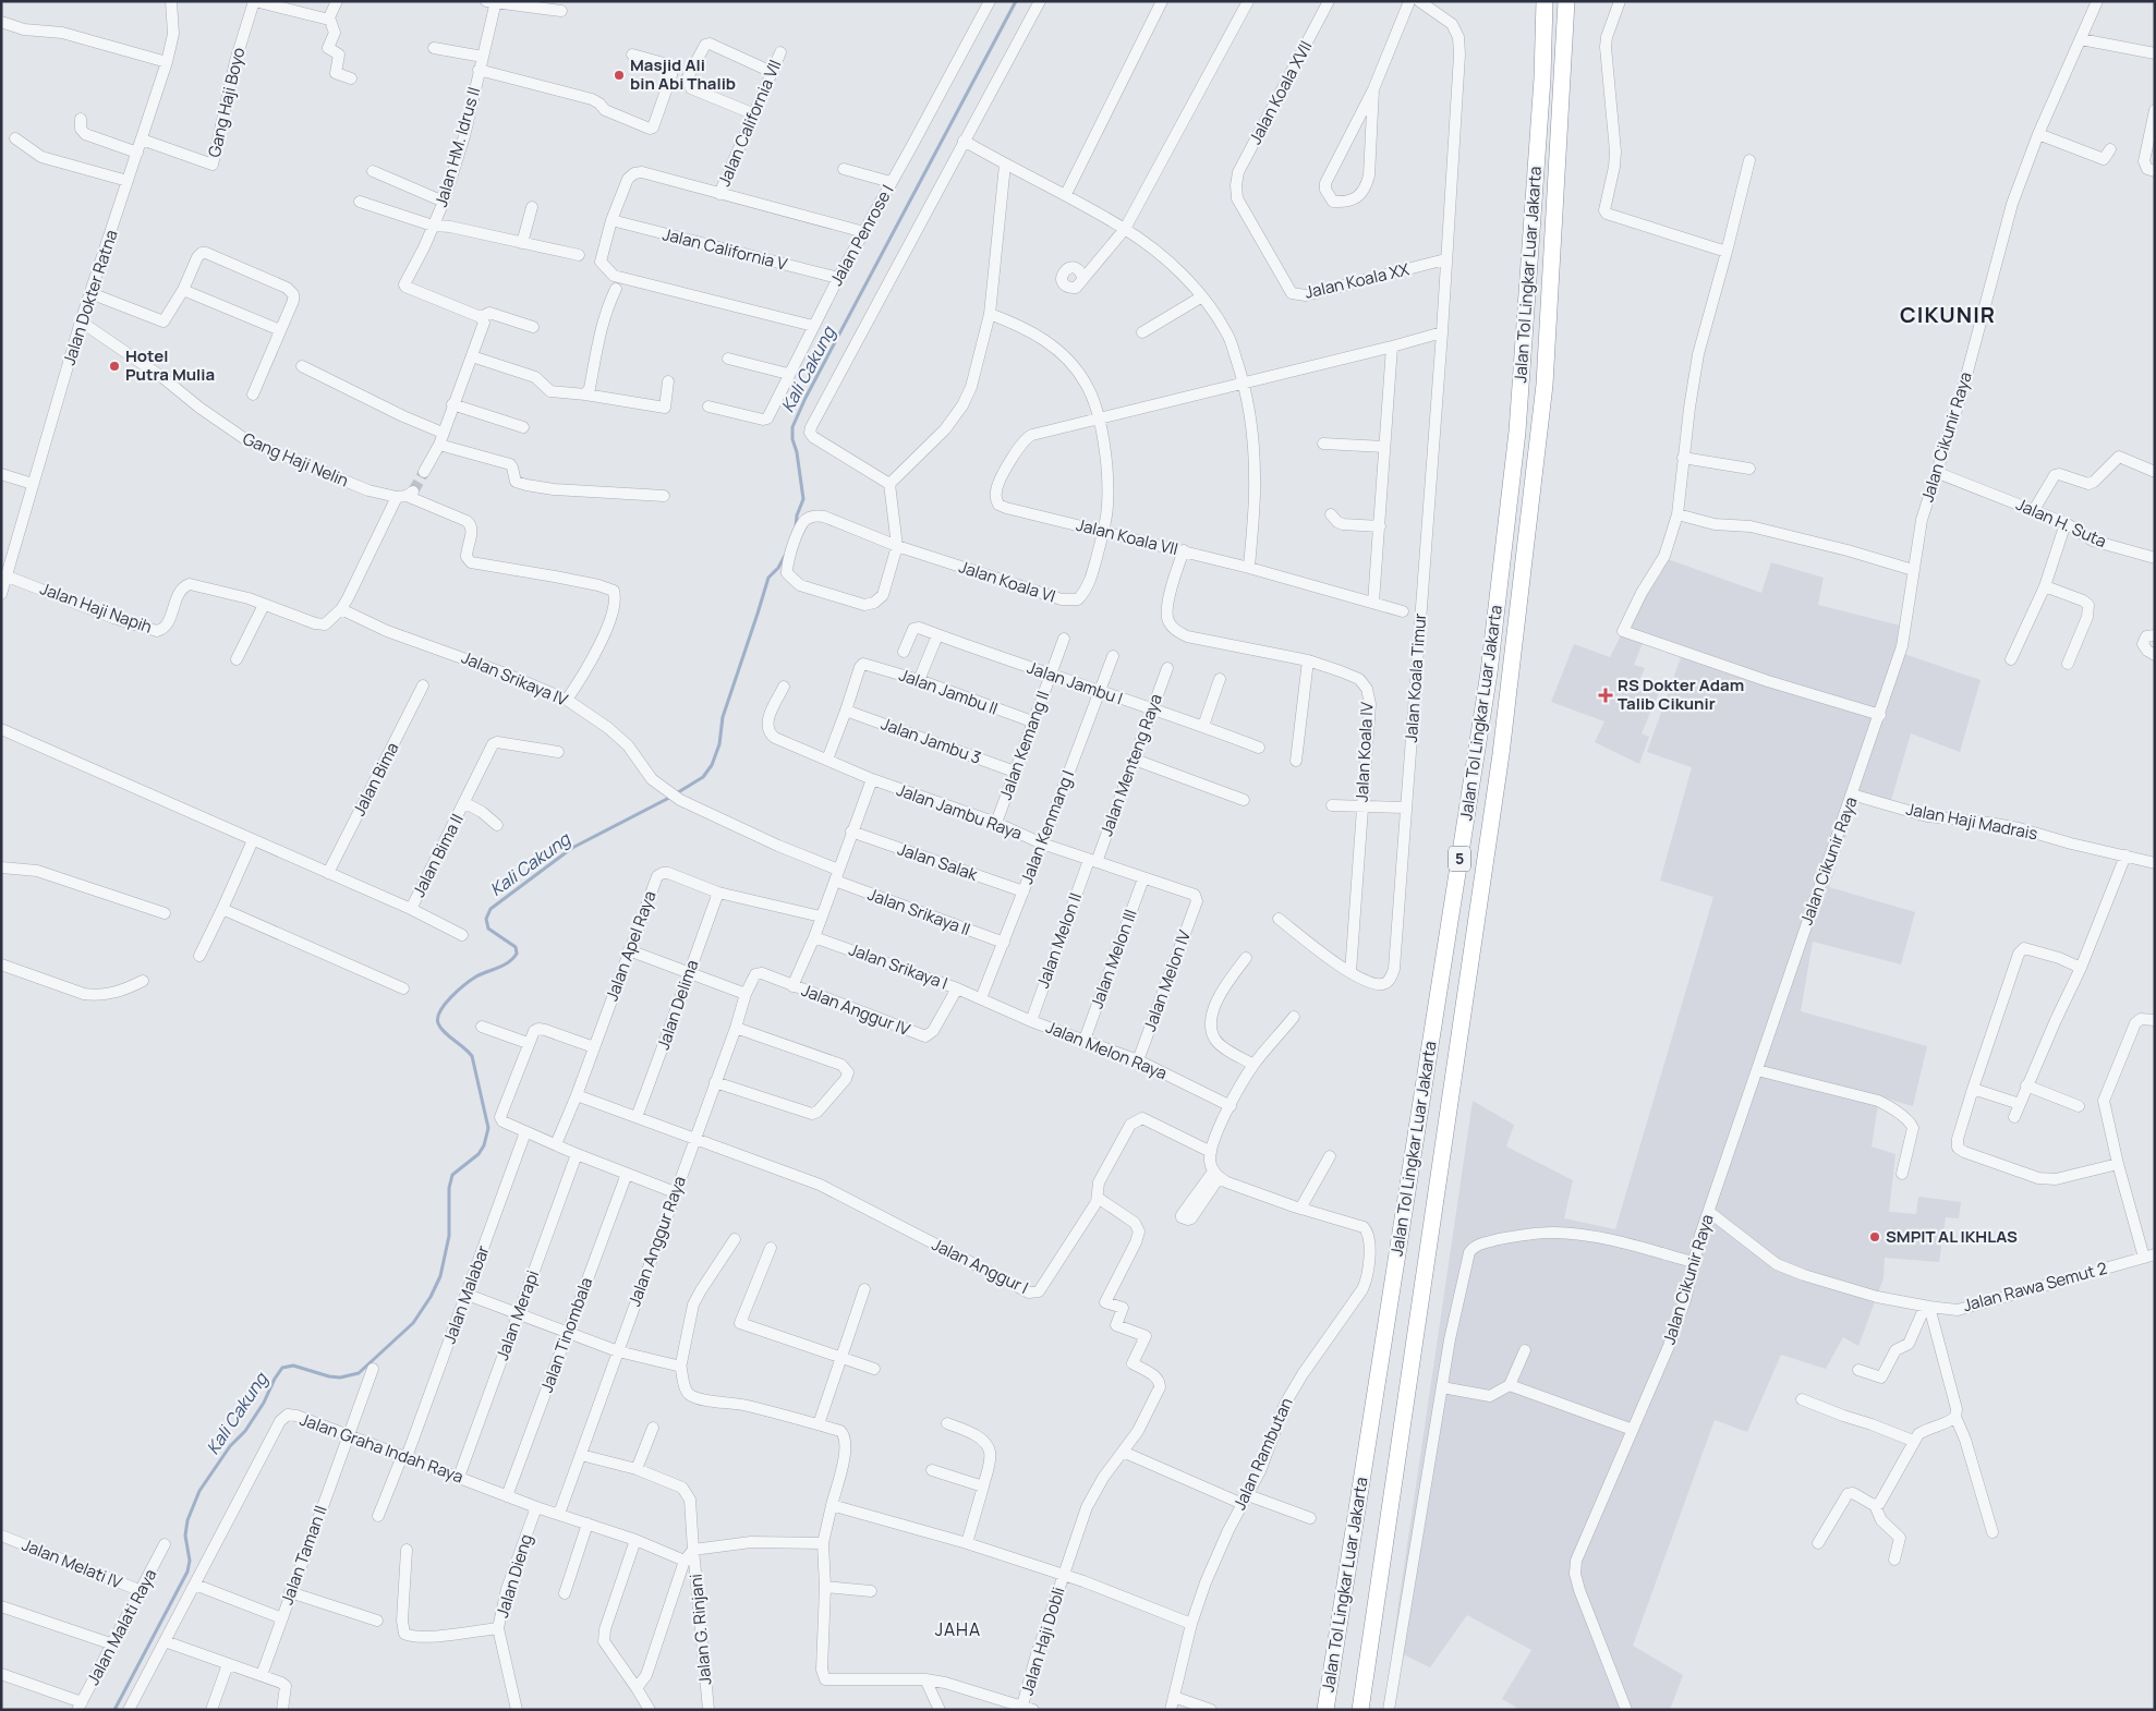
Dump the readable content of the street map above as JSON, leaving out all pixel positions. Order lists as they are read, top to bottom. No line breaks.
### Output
{"streets":{"highway":["Jalan Tol Lingkar Luar Jakarta","5"],"street":["Jalan Koala XVII","Gang Haji Boyo","Jalan California VII","Jalan HM. Idrus II","Jalan Penrose I","Jalan California V","Jalan Koala XX","Jalan Dokter Ratna","Jalan Cikunir Raya","Gang Haji Nelin","Jalan H. Suta","Jalan Koala VII","Jalan Koala VI","Jalan Haji Napih","Jalan Koala Timur","Jalan Srikaya IV","Jalan Jambu I","Jalan Jambu II","Jalan Jambu 3","Jalan Kemang II","Jalan Koala IV","Jalan Menteng Raya","Jalan Bima","Jalan Jambu Raya","Jalan Haji Madrais","Jalan Kenmang I","Jalan Bima II","Jalan Salak","Jalan Srikaya II","Jalan Melon II","Jalan Apel Raya","Jalan Melon III","Jalan Srikaya I","Jalan Melon IV","Jalan Delima","Jalan Anggur IV","Jalan Melon Raya","Jalan Anggur Raya","Jalan Anggur I","Jalan Rawa Semut 2","Jalan Malabar","Jalan Merapi","Jalan Tinombala","Jalan Graha Indah Raya","Jalan Rambutan","Jalan Taman II","Jalan Melati IV","Jalan Dieng","Jalan Malati Raya","Jalan G. Rinjani","Jalan Haji Dobli"]},"crossings":[["Jalan Koala XVII","Jalan Koala XX"],["Gang Haji Boyo","Jalan Dokter Ratna"],["Jalan Penrose I","Jalan California V"],["Jalan Koala XX","Jalan Koala Timur"],["Jalan Dokter Ratna","Gang Haji Nelin"],["Jalan Dokter Ratna","Jalan Haji Napih"],["Jalan Cikunir Raya","Jalan H. Suta"],["Jalan Cikunir Raya","Jalan Haji Madrais"],["Jalan Cikunir Raya","Jalan Rawa Semut 2"],["Gang Haji Nelin","Jalan Srikaya IV"],["Jalan Koala VII","Jalan Koala VI"],["Jalan Koala VII","Jalan Koala IV"],["Jalan Haji Napih","Jalan Srikaya IV"],["Jalan Koala Timur","Jalan Koala IV"],["Jalan Srikaya IV","Jalan Srikaya II"],["Jalan Jambu I","Jalan Kemang II"],["Jalan Jambu I","Jalan Menteng Raya"],["Jalan Jambu I","Jalan Kenmang I"],["Jalan Jambu II","Jalan Jambu 3"],["Jalan Jambu II","Jalan Kemang II"],["Jalan Jambu 3","Jalan Kemang II"],["Jalan Kemang II","Jalan Jambu Raya"],["Jalan Menteng Raya","Jalan Jambu Raya"],["Jalan Menteng Raya","Jalan Melon II"],["Jalan Jambu Raya","Jalan Kenmang I"],["Jalan Jambu Raya","Jalan Melon II"],["Jalan Jambu Raya","Jalan Melon III"],["Jalan Jambu Raya","Jalan Melon IV"],["Jalan Kenmang I","Jalan Salak"],["Jalan Kenmang I","Jalan Srikaya II"],["Jalan Kenmang I","Jalan Srikaya I"],["Jalan Kenmang I","Jalan Melon Raya"],["Jalan Melon II","Jalan Melon Raya"],["Jalan Apel Raya","Jalan Delima"],["Jalan Melon III","Jalan Melon Raya"],["Jalan Srikaya I","Jalan Anggur IV"],["Jalan Srikaya I","Jalan Melon Raya"],["Jalan Melon IV","Jalan Melon Raya"],["Jalan Anggur IV","Jalan Anggur Raya"],["Jalan Anggur Raya","Jalan Anggur I"],["Jalan Anggur Raya","Jalan Graha Indah Raya"],["Jalan Anggur Raya","Jalan G. Rinjani"],["Jalan Anggur I","Jalan Haji Dobli"],["Jalan Malabar","Jalan Graha Indah Raya"],["Jalan Merapi","Jalan Graha Indah Raya"],["Jalan Tinombala","Jalan Graha Indah Raya"],["Jalan Graha Indah Raya","Jalan Taman II"],["Jalan Graha Indah Raya","Jalan Dieng"],["Jalan Melati IV","Jalan Malati Raya"]],"districts":["CIKUNIR","JAHA"],"water":["Kali Cakung"],"places":{"other":["Masjid Ali bin Abi Thalib","Hotel Putra Mulia","SMPIT AL IKHLAS"],"health":["RS Dokter Adam Talib Cikunir"]}}
